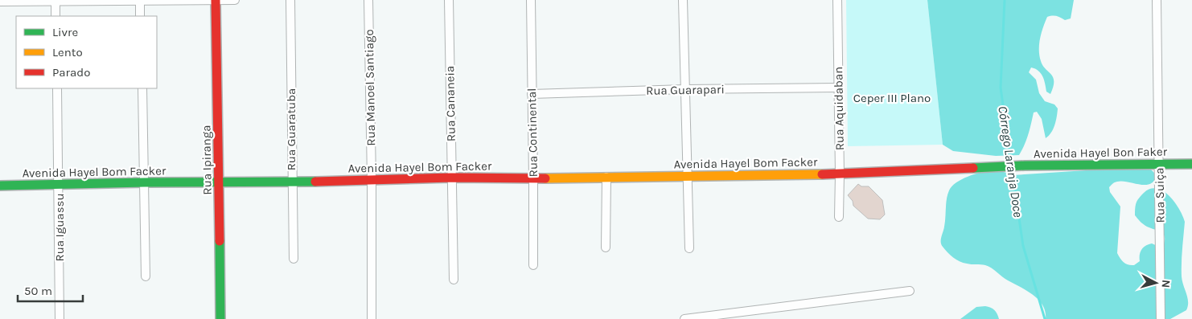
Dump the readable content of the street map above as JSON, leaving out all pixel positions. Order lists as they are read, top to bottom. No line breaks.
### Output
{"streets":{"street":["Rua Manoel Santiago","Rua Guarapari","Rua Cananeia","Rua Aquidaban","Rua Guaratuba","Rua Continental","Avenida Hayel Bon Faker","Rua Ipiranga","Avenida Hayel Bom Facker","Rua Suiça","Rua Iguassu"]},"crossings":[["Rua Manoel Santiago","Avenida Hayel Bom Facker"],["Rua Guarapari","Rua Aquidaban"],["Rua Guarapari","Rua Continental"],["Rua Cananeia","Avenida Hayel Bom Facker"],["Rua Aquidaban","Avenida Hayel Bon Faker"],["Rua Aquidaban","Avenida Hayel Bom Facker"],["Rua Guaratuba","Avenida Hayel Bom Facker"],["Rua Continental","Avenida Hayel Bom Facker"],["Avenida Hayel Bon Faker","Avenida Hayel Bom Facker"],["Avenida Hayel Bon Faker","Rua Suiça"],["Rua Ipiranga","Avenida Hayel Bom Facker"],["Avenida Hayel Bom Facker","Rua Iguassu"]],"water":["Córrego Laranja Doce"],"parks":["Ceper III Plano"],"legend":["Livre","Lento","Parado"],"scale_bar":"50 m","north":"right"}
